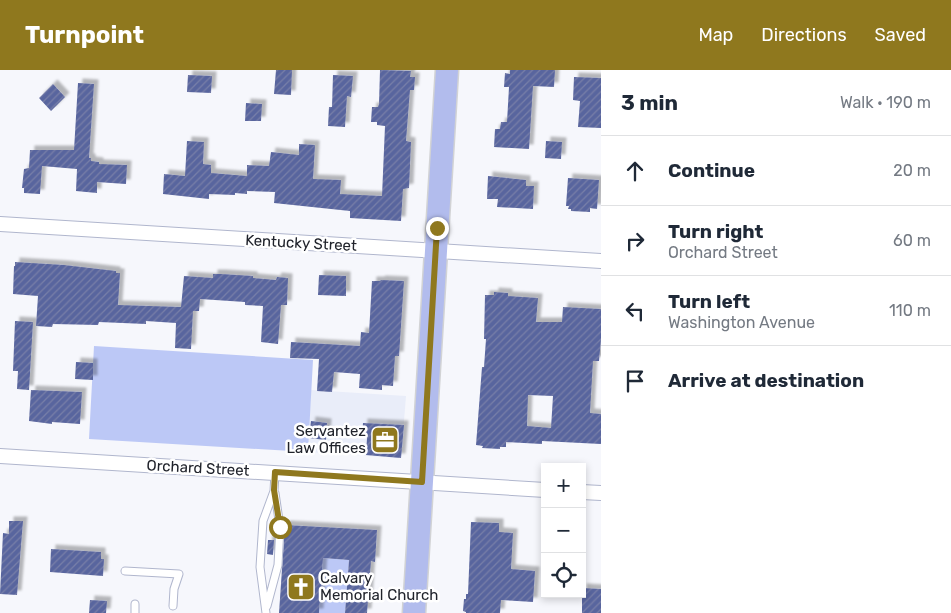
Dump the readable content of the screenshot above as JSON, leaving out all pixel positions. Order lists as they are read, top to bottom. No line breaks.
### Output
{"streets":{"street":["Kentucky Street","Orchard Street"]},"places":{"office":["Servantez Law Offices"],"church":["Calvary Memorial Church"]},"page":{"header":"Turnpoint","nav":["Map","Directions","Saved"],"heading":["3 min","Walk · 190 m"],"list":[["Continue","20 m"],["Turn right","Orchard Street","60 m"],["Turn left","Washington Avenue","110 m"],"Arrive at destination"],"map_buttons":["+","−"]}}
